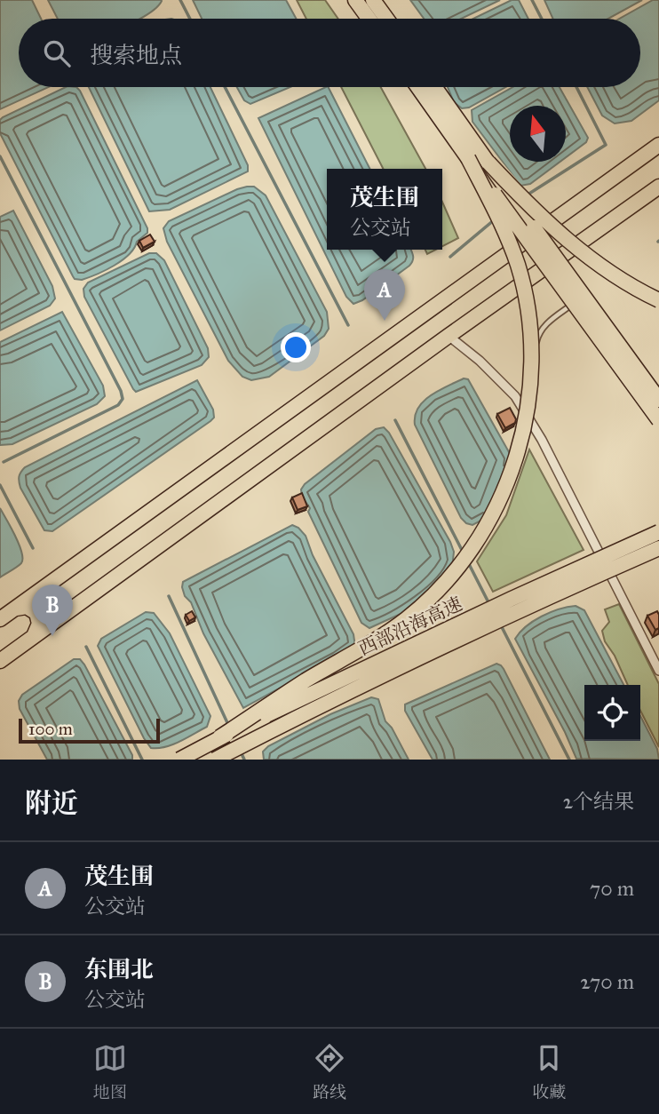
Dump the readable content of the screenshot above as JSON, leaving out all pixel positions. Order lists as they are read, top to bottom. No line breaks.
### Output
{"streets":{"highway":["西部沿海高速"]},"scale_bar":"100 m","north":"top","page":{"search":"搜索地点","popup":["茂生围","公交站"],"pins":["A","B"],"scale":"100 m","heading":["附近","2个结果"],"list":[{"mark":"A","name":"茂生围","note":"公交站","value":"70 m"},{"mark":"B","name":"东围北","note":"公交站","value":"270 m"}],"nav":["地图","路线","收藏"]}}
